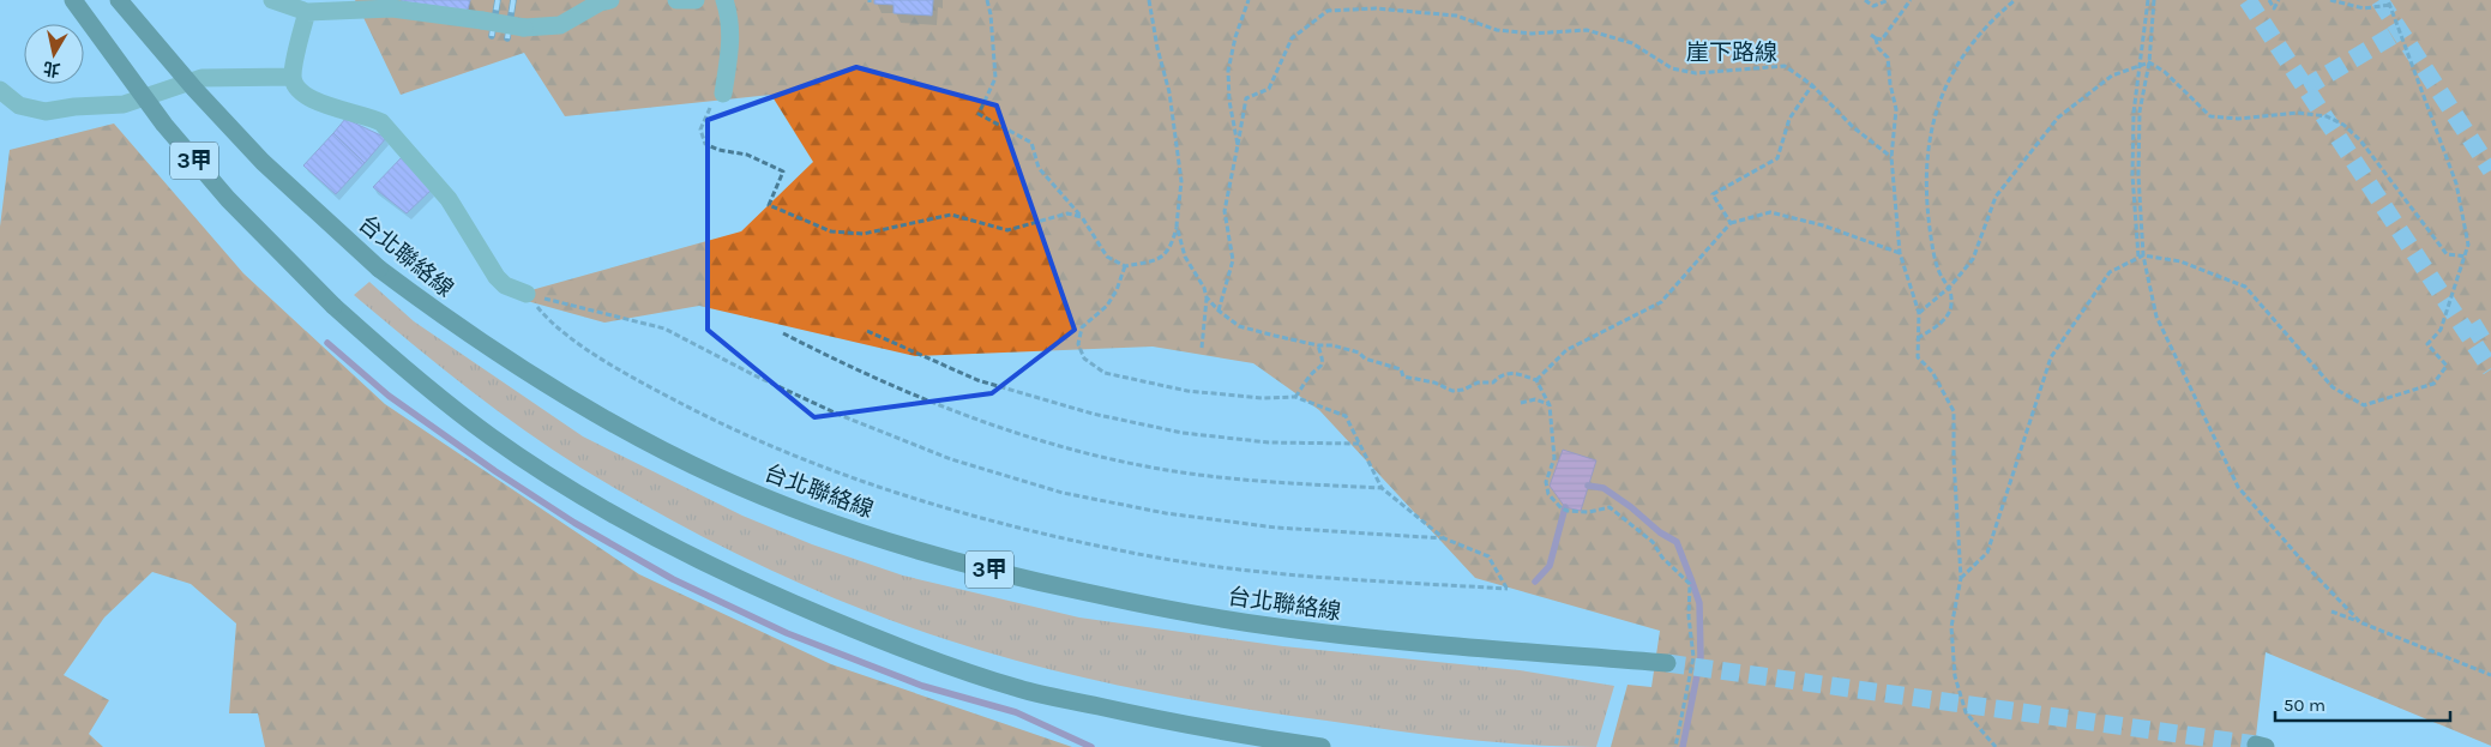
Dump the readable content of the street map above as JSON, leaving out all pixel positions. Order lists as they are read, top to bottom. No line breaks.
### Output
{"streets":{"highway":["3甲","台北聯絡線"],"path":["崖下路線"]},"scale_bar":"50 m","north":"bottom"}
